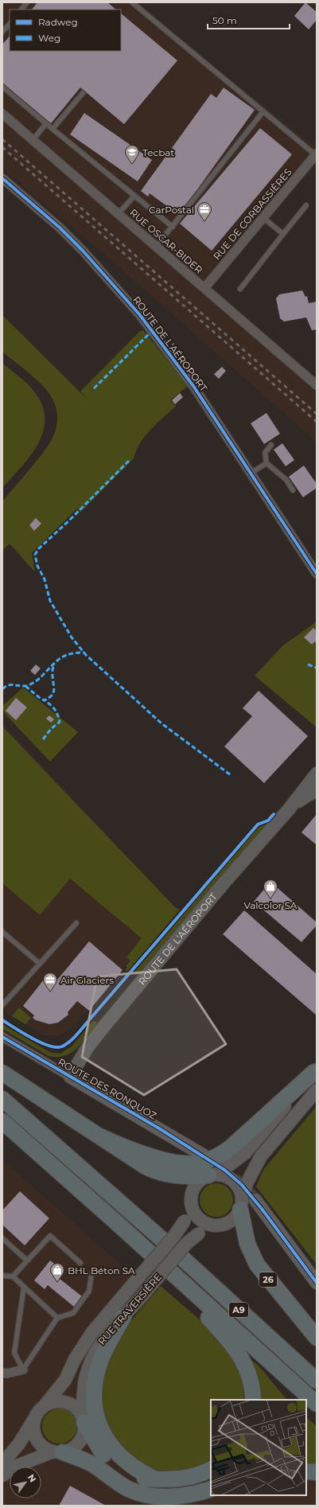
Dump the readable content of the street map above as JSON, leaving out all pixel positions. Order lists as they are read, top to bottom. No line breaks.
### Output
{"streets":{"highway":["26","A9"],"main road":["ROUTE DE L'AÉROPORT","ROUTE DES RONQUOZ","RUE TRAVERSIÈRE"],"street":["RUE DE CORBASSIÈRES","RUE OSCAR-BIDER"]},"crossings":[["RUE DE CORBASSIÈRES","RUE OSCAR-BIDER"],["ROUTE DE L'AÉROPORT","ROUTE DES RONQUOZ"],["26","RUE TRAVERSIÈRE"]],"places":{"school or university":["Tecbat"],"office":["CarPostal","Air Glaciers"],"shop":["Valcolor SA","BHL Béton SA"]},"legend":["Radweg","Weg"],"scale_bar":"50 m","north":"top right"}
